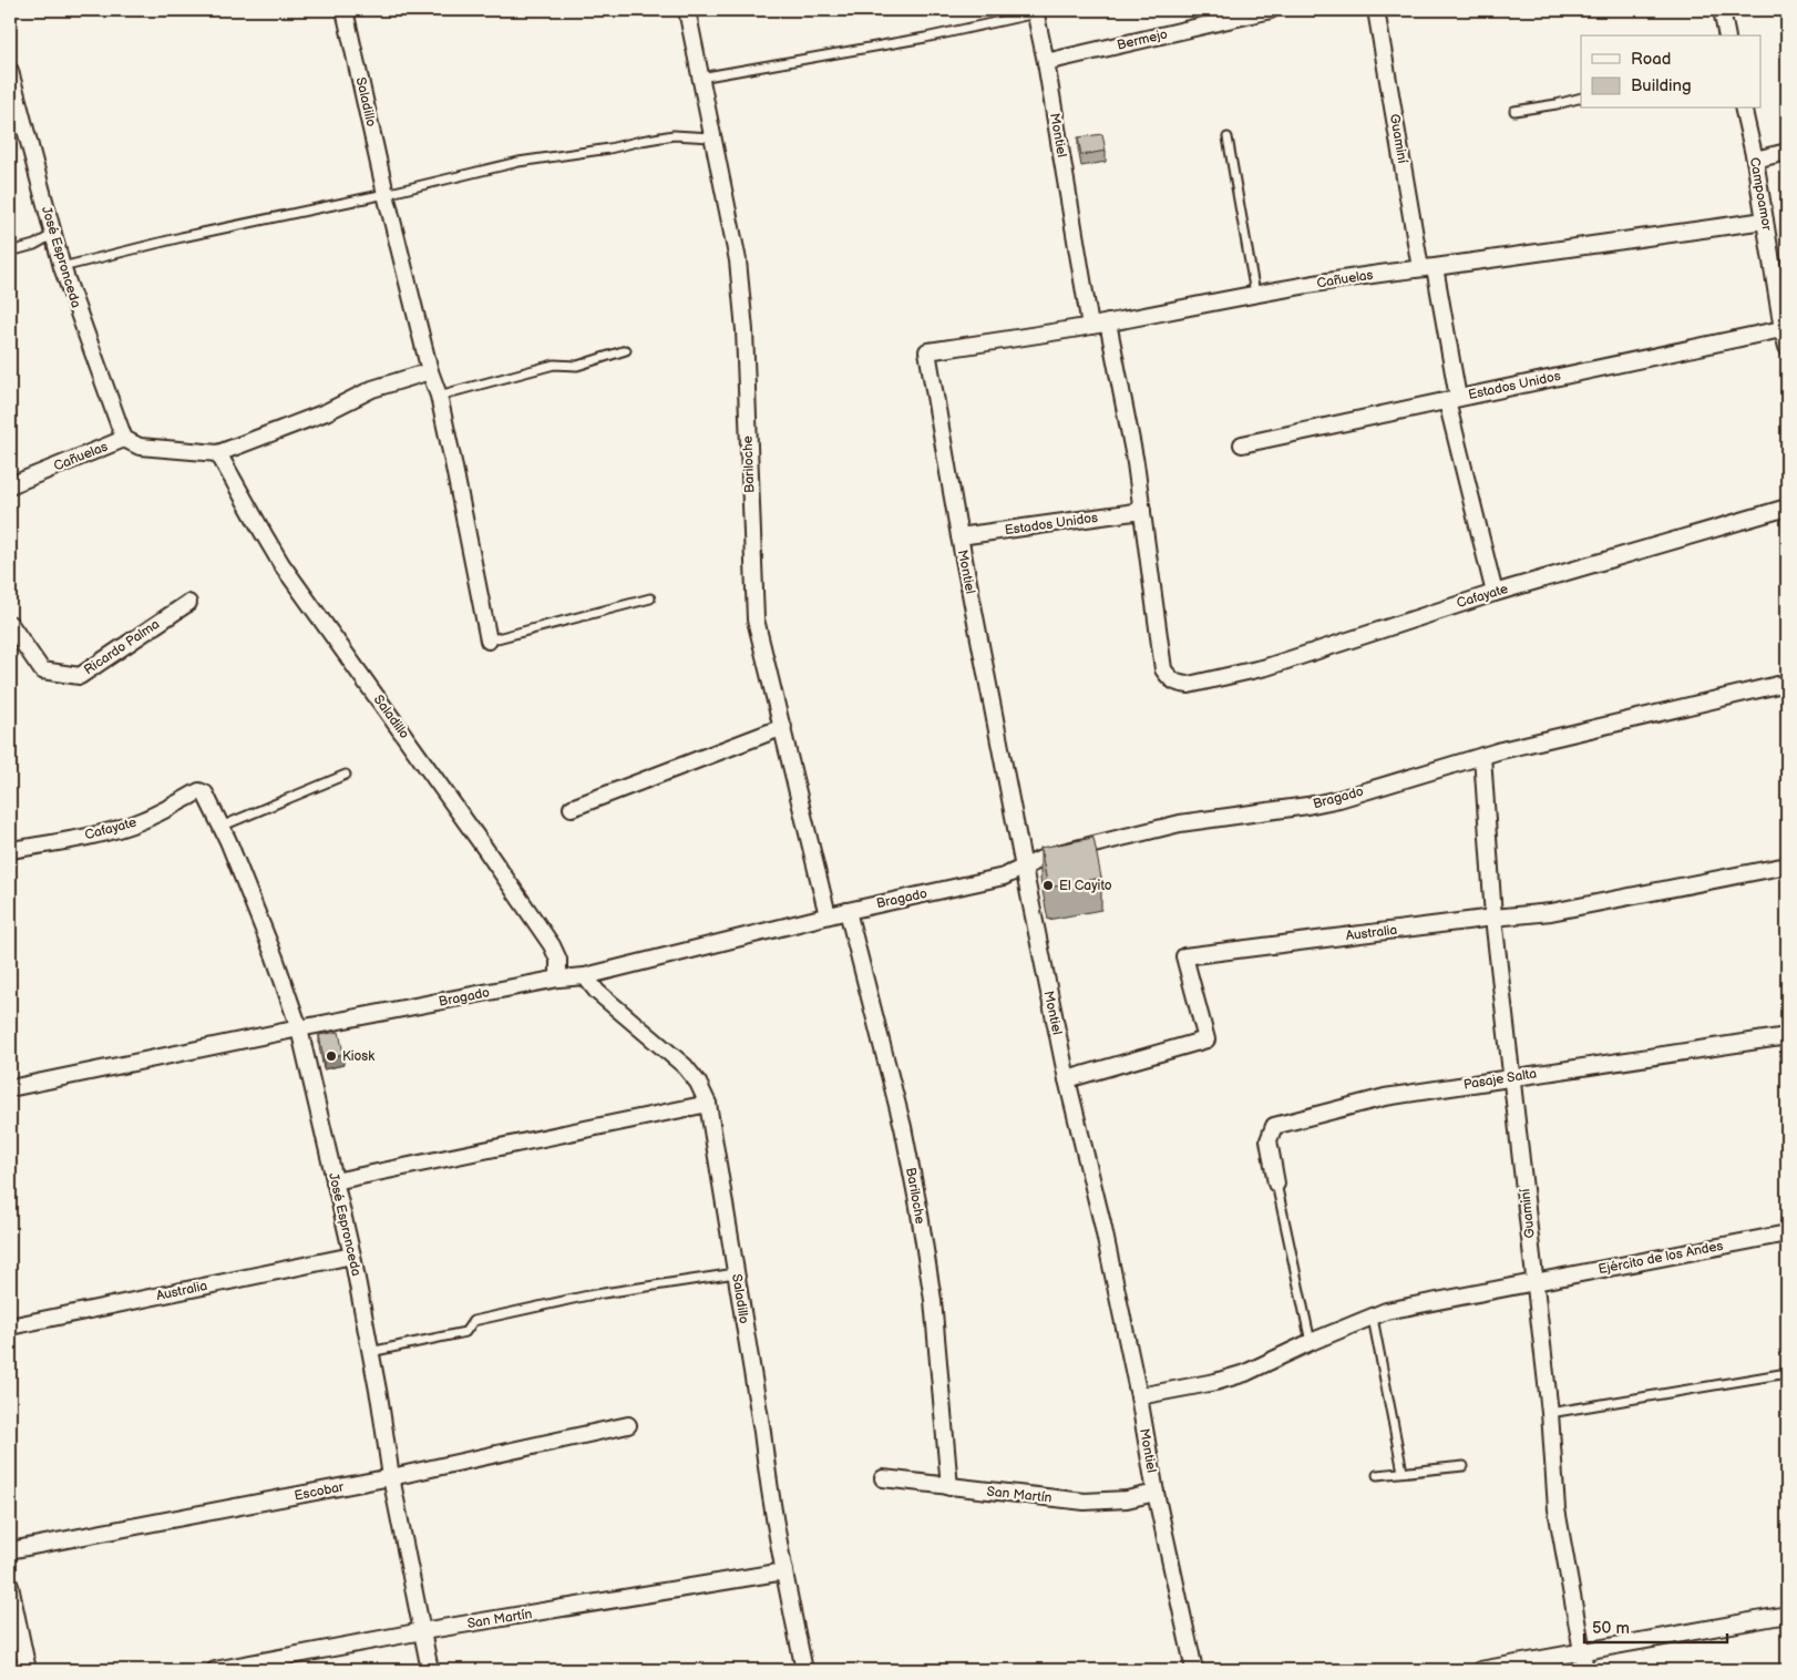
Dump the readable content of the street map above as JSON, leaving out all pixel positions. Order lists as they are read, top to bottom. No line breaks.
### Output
{"streets":{"street":["Bermejo","Saladillo","Montiel","Guaminí","Campoamor","José Espronceda","Cañuelas","Estados Unidos","Bariloche","Cafayate","Ricardo Palma","Bragado","Australia","Pasaje Salta","Ejército de los Andes","Escobar","San Martín"]},"crossings":[["Bermejo","Montiel"],["Saladillo","Cañuelas"],["Saladillo","Bragado"],["Saladillo","San Martín"],["Montiel","Cañuelas"],["Montiel","Estados Unidos"],["Montiel","Bragado"],["Montiel","Australia"],["Montiel","Ejército de los Andes"],["Montiel","San Martín"],["Guaminí","Cañuelas"],["Guaminí","Estados Unidos"],["Guaminí","Cafayate"],["Guaminí","Bragado"],["Guaminí","Australia"],["Guaminí","Pasaje Salta"],["Guaminí","Ejército de los Andes"],["Campoamor","Cañuelas"],["Campoamor","Estados Unidos"],["José Espronceda","Cañuelas"],["José Espronceda","Cafayate"],["José Espronceda","Bragado"],["José Espronceda","Australia"],["José Espronceda","Escobar"],["José Espronceda","San Martín"],["Estados Unidos","Cafayate"],["Bariloche","Bragado"],["Bariloche","San Martín"]],"places":["El Cayito","Kiosk"],"legend":["Road","Building"],"scale_bar":"50 m"}
